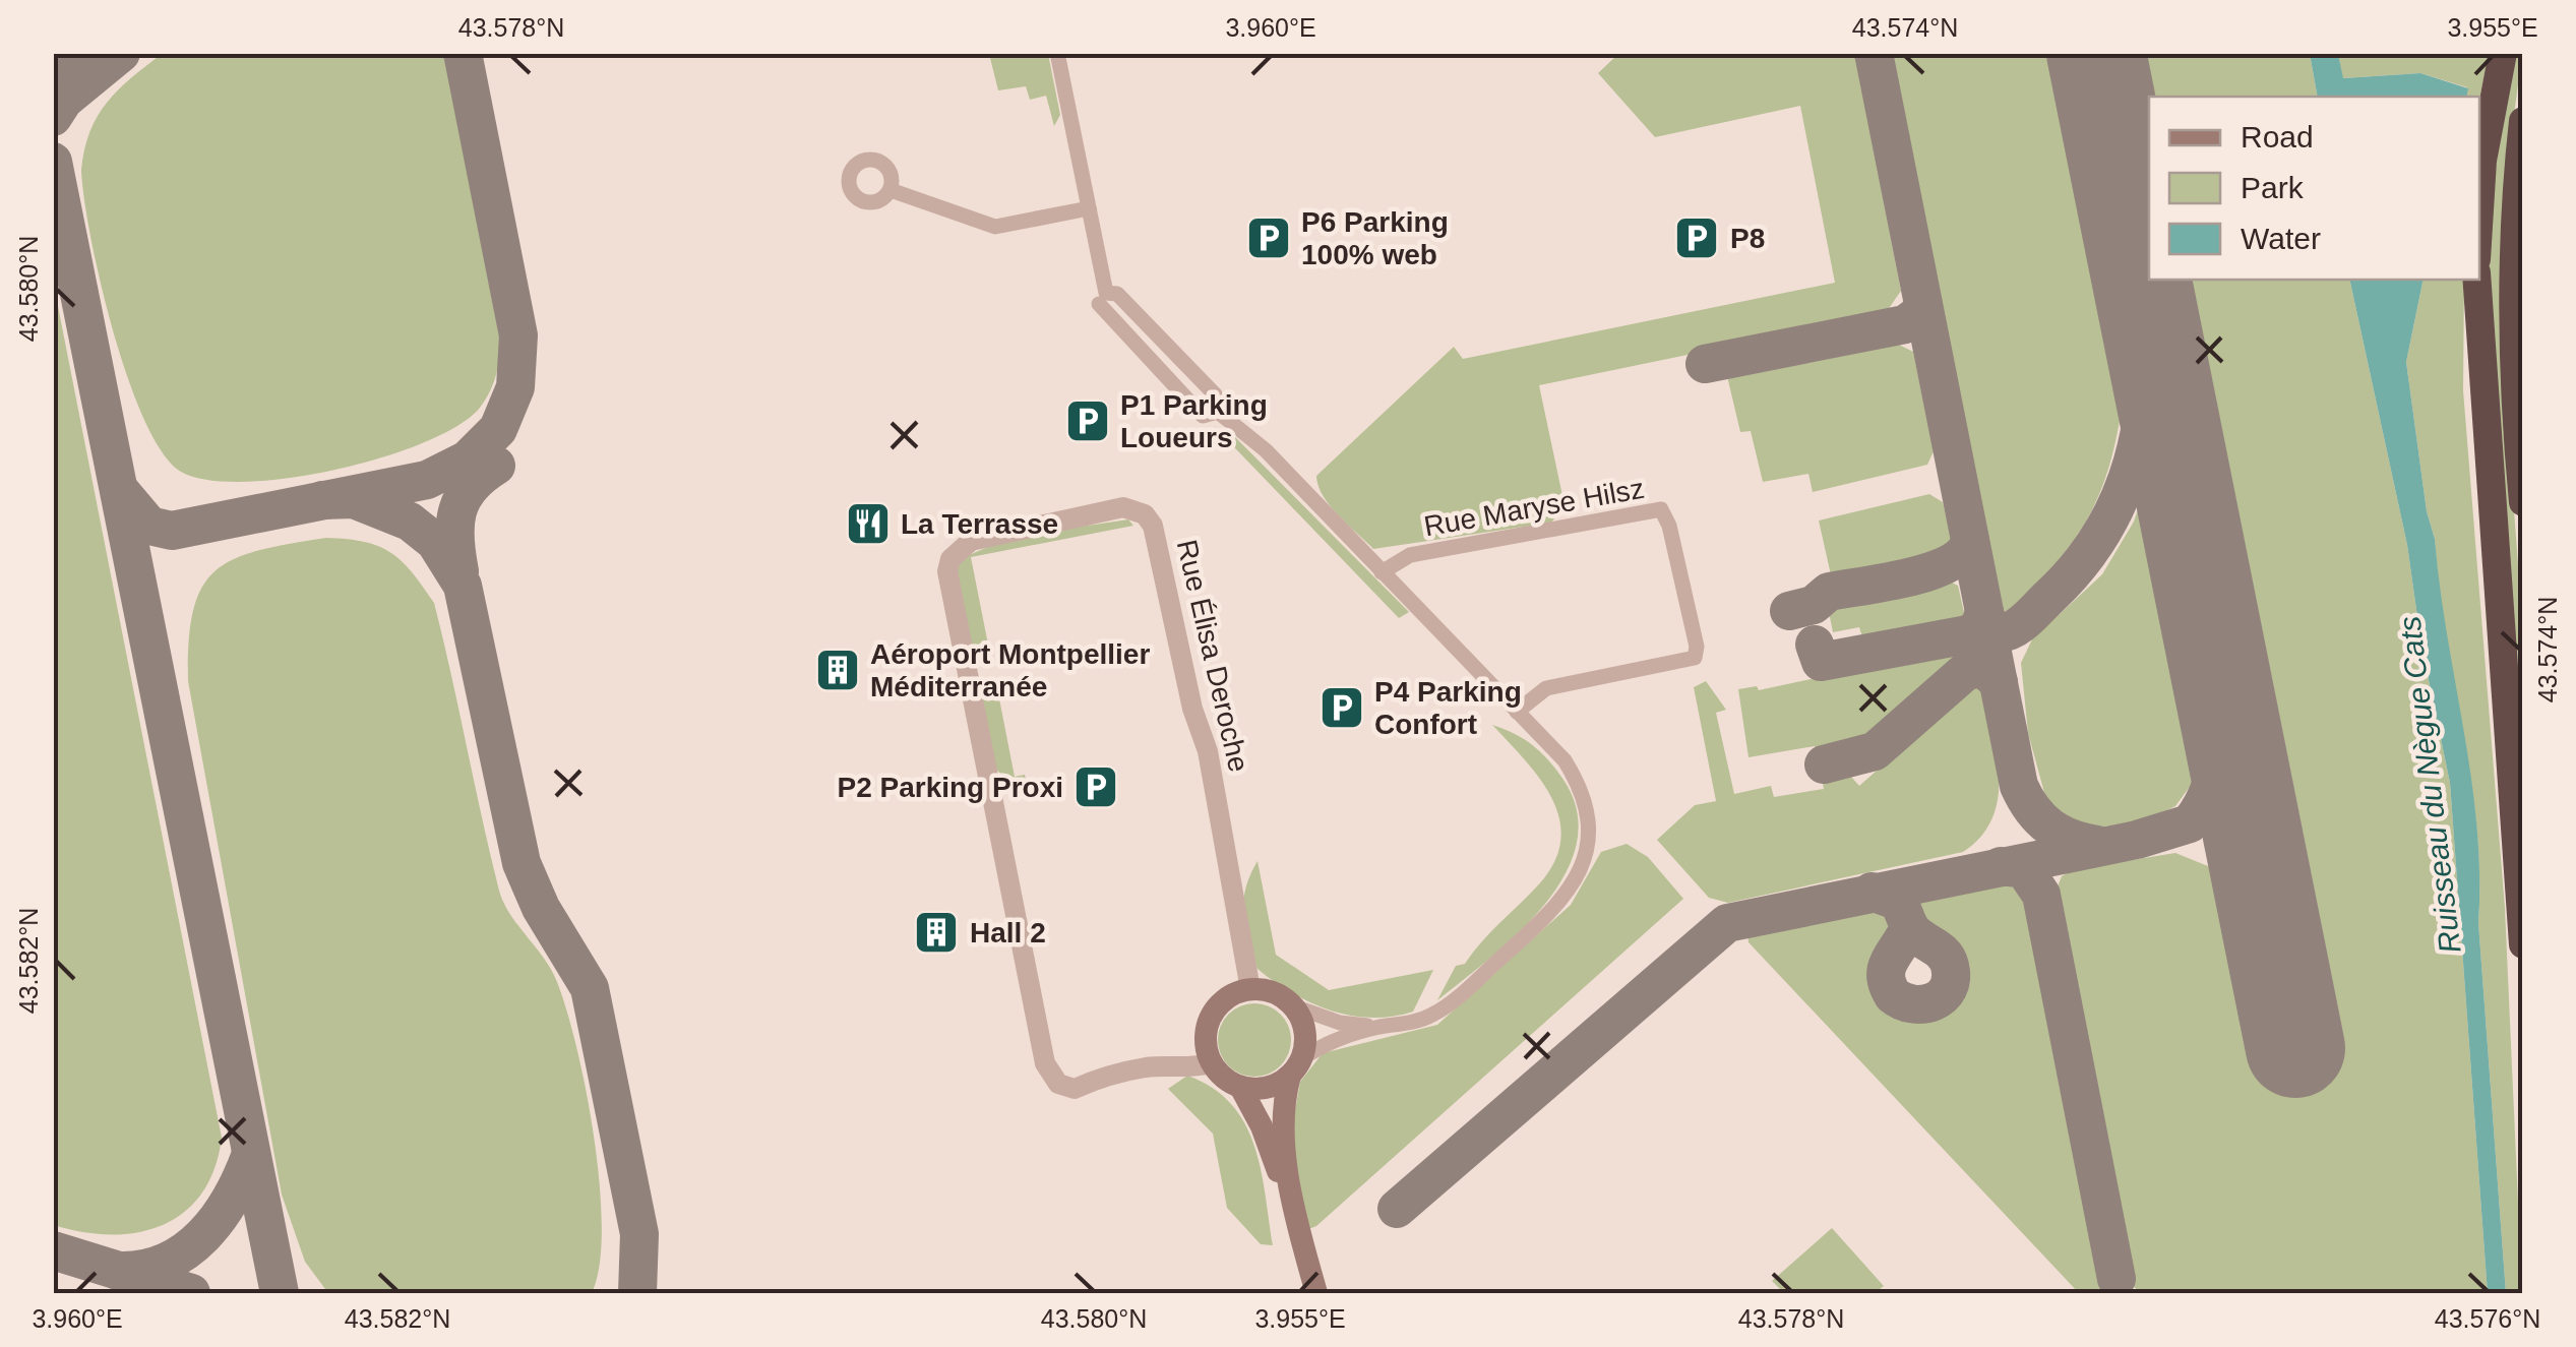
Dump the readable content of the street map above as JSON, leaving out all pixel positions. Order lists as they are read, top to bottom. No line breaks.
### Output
{"streets":{"street":["Rue Maryse Hilsz","Rue Élisa Deroche"]},"water":["Ruisseau du Nègue Cats"],"places":{"parking":["P6 Parking 100% web","P8","P1 Parking Loueurs","P4 Parking Confort","P2 Parking Proxi"],"restaurant":["La Terrasse"],"building":["Aéroport Montpellier Méditerranée","Hall 2"]},"legend":["Road","Park","Water"],"coordinates":["43.578°N","3.960°E","43.574°N","3.955°E","43.580°N","43.582°N","43.576°N"]}
